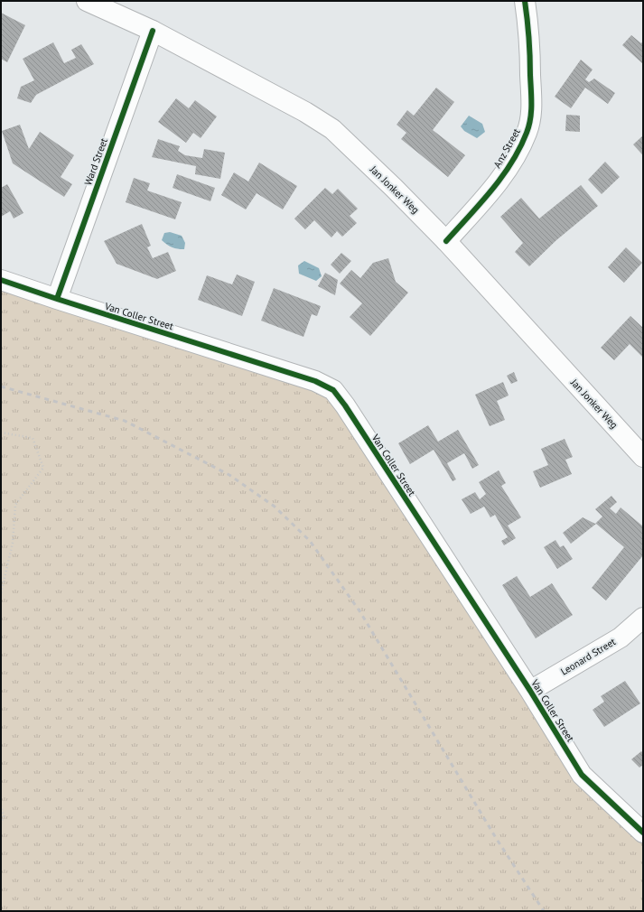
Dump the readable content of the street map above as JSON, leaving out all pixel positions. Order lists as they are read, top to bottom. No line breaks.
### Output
{"streets":{"street":["Anz Street","Ward Street","Jan Jonker Weg","Van Coller Street","Leonard Street"]},"crossings":[["Anz Street","Jan Jonker Weg"],["Ward Street","Jan Jonker Weg"],["Ward Street","Van Coller Street"],["Van Coller Street","Leonard Street"]]}
